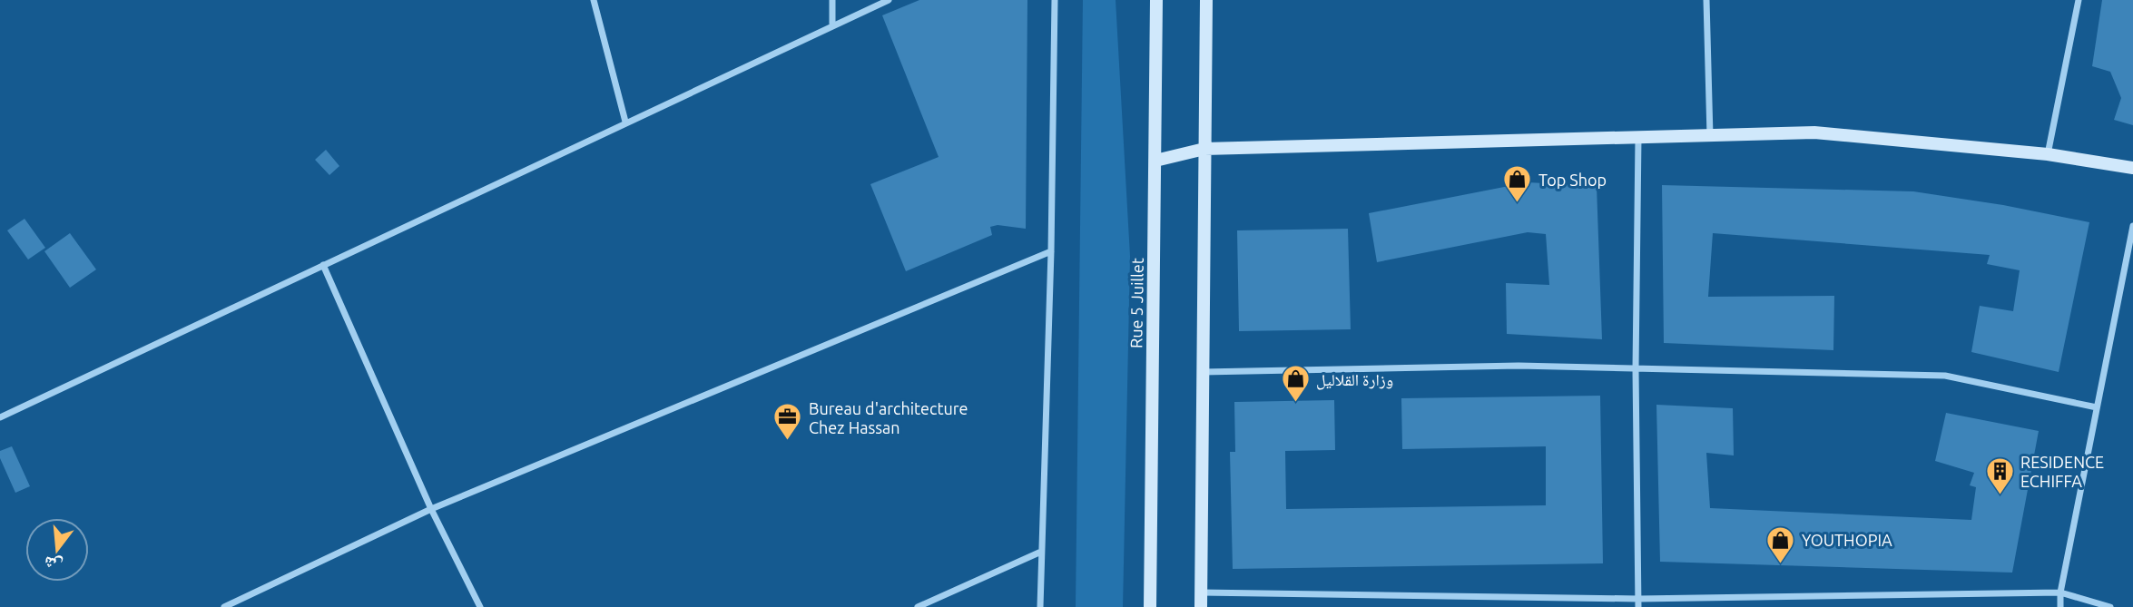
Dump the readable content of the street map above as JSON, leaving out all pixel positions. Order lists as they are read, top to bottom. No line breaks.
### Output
{"streets":{"main road":["Rue 5 Juillet"]},"places":{"shop":["Top Shop","وزارة القلاليل","YOUTHOPIA"],"office":["Bureau d'architecture Chez Hassan"],"building":["RESIDENCE ECHIFFA"]},"north":"bottom"}
